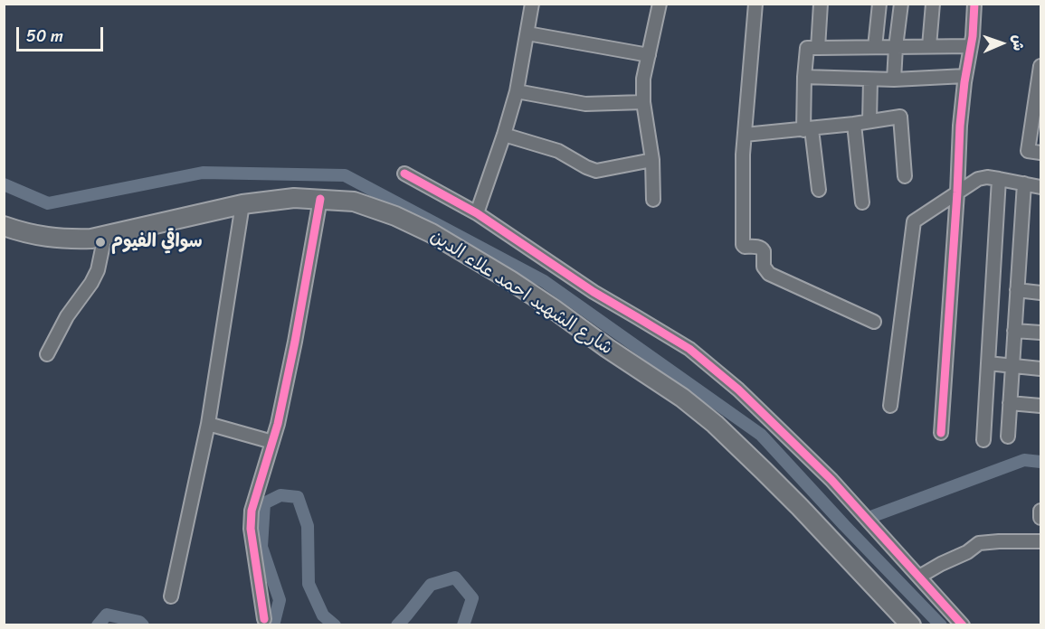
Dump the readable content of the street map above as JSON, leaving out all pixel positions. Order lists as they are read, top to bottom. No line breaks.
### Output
{"streets":{"main road":["شارع الشهيد احمد علاء الدين"]},"places":["سواقي الفيوم"],"scale_bar":"50 m","north":"right"}
